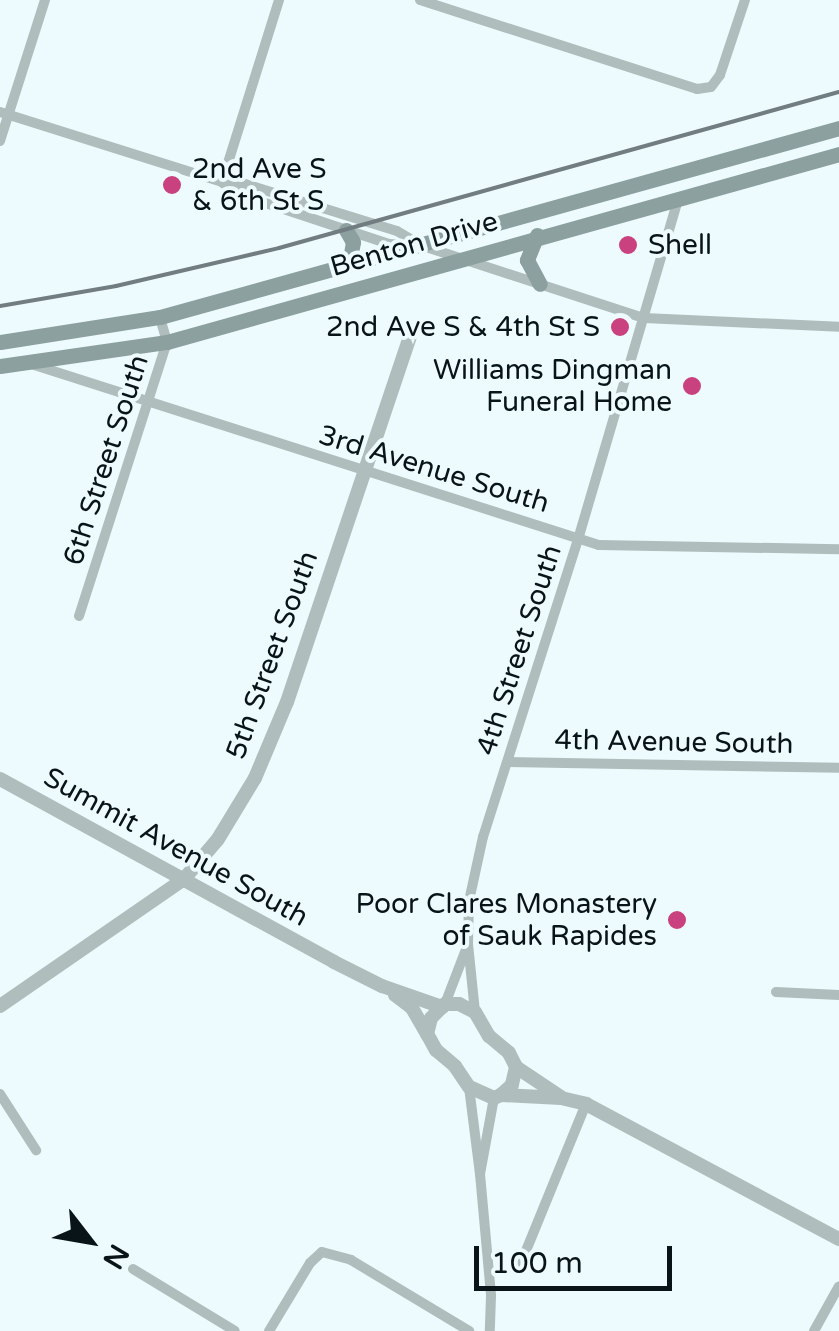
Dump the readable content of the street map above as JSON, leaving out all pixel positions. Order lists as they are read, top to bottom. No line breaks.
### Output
{"streets":{"main road":["Benton Drive"],"street":["6th Street South","3rd Avenue South","4th Street South","5th Street South","4th Avenue South","Summit Avenue South"]},"crossings":[["Benton Drive","6th Street South"],["Benton Drive","3rd Avenue South"],["Benton Drive","4th Street South"],["6th Street South","3rd Avenue South"],["3rd Avenue South","4th Street South"],["3rd Avenue South","5th Street South"],["4th Street South","4th Avenue South"],["4th Street South","Summit Avenue South"],["5th Street South","Summit Avenue South"]],"places":["2nd Ave S & 6th St S","Shell","2nd Ave S & 4th St S","Williams Dingman Funeral Home","Poor Clares Monastery of Sauk Rapides"],"scale_bar":"100 m","north":"bottom right"}
